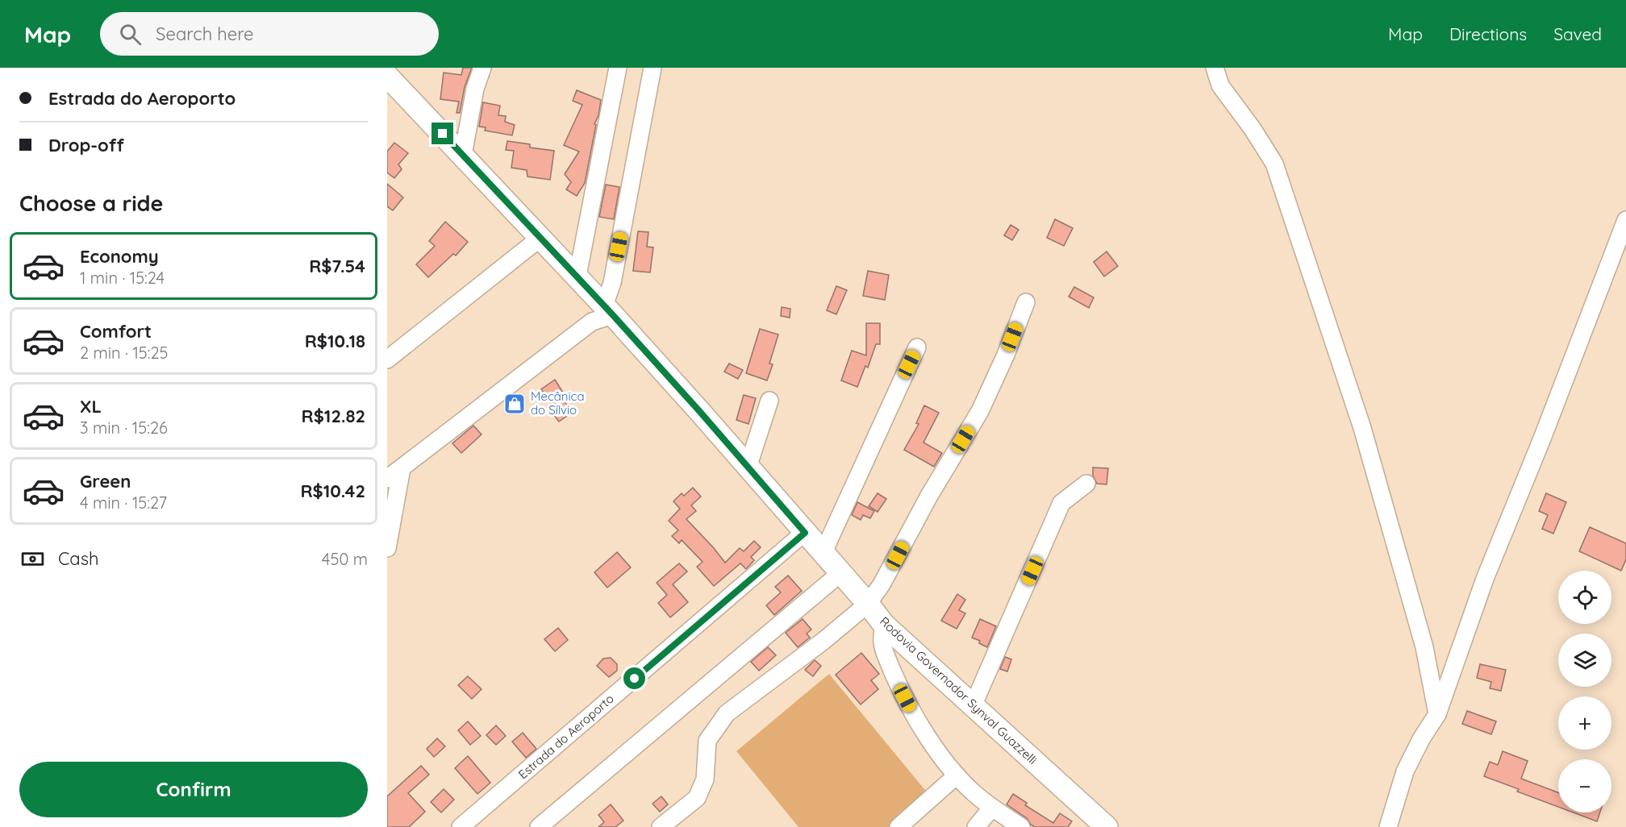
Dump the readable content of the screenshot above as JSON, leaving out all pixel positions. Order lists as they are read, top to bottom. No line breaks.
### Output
{"streets":{"main road":["Rodovia Governador Synval Guazzelli"],"street":["Estrada do Aeroporto"]},"crossings":[["Rodovia Governador Synval Guazzelli","Estrada do Aeroporto"]],"places":{"shop":["Mecânica do Sílvio"]},"page":{"header":"Map","search":"Search here","nav":["Map","Directions","Saved"],"banner":["Estrada do Aeroporto","Drop-off"],"heading":"Choose a ride","list":[{"name":"Economy","note":"1 min · 15:24","value":"R$7.54"},{"name":"Comfort","note":"2 min · 15:25","value":"R$10.18"},{"name":"XL","note":"3 min · 15:26","value":"R$12.82"},{"name":"Green","note":"4 min · 15:27","value":"R$10.42"}],"pay":["Cash","450 m"],"map_buttons":["+","−"],"buttons":"Confirm"}}
